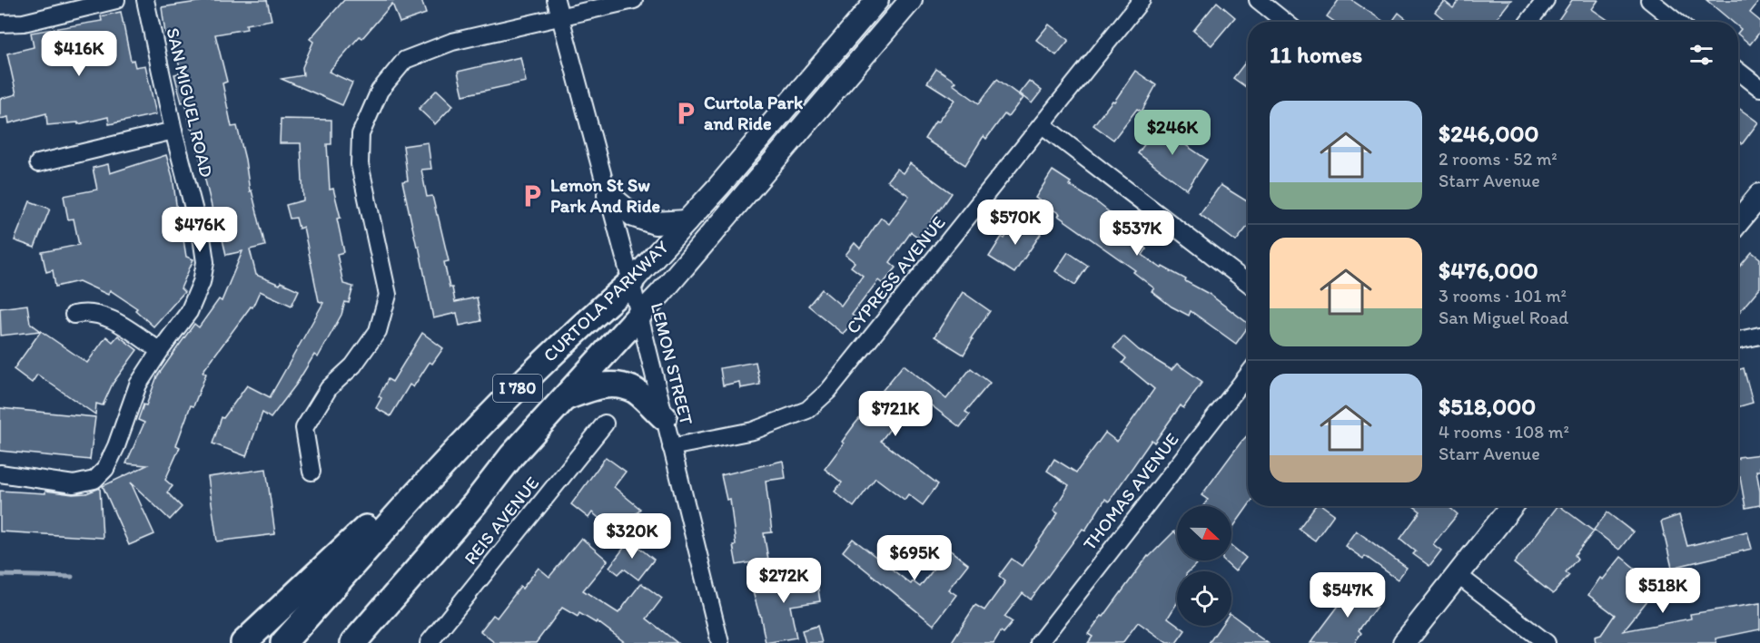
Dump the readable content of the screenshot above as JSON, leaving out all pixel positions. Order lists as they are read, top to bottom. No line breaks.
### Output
{"streets":{"highway":["CURTOLA PARKWAY","I 780"],"street":["SAN MIGUEL ROAD","CYPRESS AVENUE","LEMON STREET","THOMAS AVENUE","REIS AVENUE"]},"crossings":[["CYPRESS AVENUE","LEMON STREET"],["CURTOLA PARKWAY","LEMON STREET"]],"places":{"parking":["Curtola Park and Ride","Lemon St Sw Park And Ride"]},"north":"right","page":{"heading":"11 homes","price":["$416K","$246K","$570K","$476K","$537K","$721K","$320K","$695K","$272K","$518K","$547K"],"list":[{"name":"$246,000","note":"2 rooms · 52 m² · Starr Avenue"},{"name":"$476,000","note":"3 rooms · 101 m² · San Miguel Road"},{"name":"$518,000","note":"4 rooms · 108 m² · Starr Avenue"}]}}
